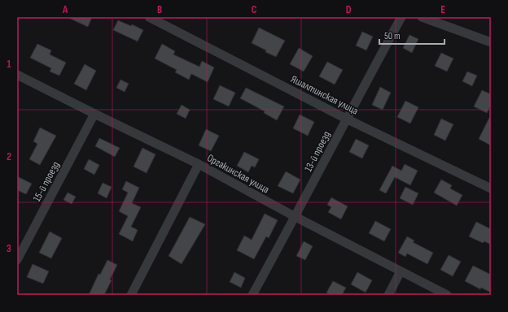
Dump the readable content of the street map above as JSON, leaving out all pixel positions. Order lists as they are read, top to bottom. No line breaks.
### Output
{"streets":{"street":["Яшалтинская улица","13-й проезд","Оргакинская улица","15-й проезд"]},"crossings":[["Яшалтинская улица","13-й проезд"],["13-й проезд","Оргакинская улица"],["Оргакинская улица","15-й проезд"]],"scale_bar":"50 m","grid":{"columns":["A","B","C","D","E"],"rows":["1","2","3"]}}
